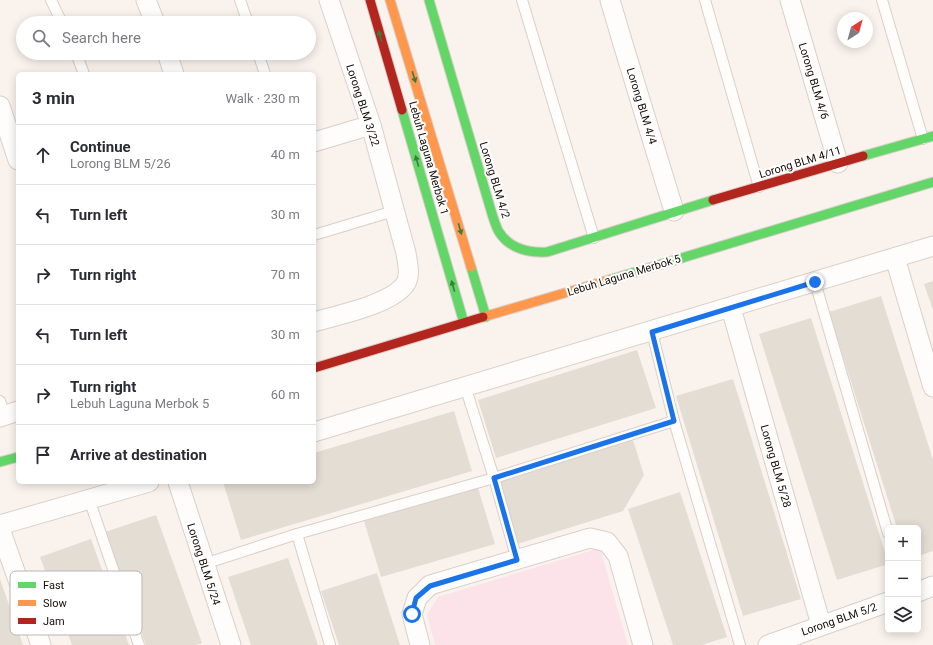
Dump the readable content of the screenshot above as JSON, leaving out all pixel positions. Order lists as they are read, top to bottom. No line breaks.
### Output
{"streets":{"street":["Lorong BLM 4/6","Lorong BLM 3/22","Lorong BLM 4/4","Lebuh Laguna Merbok 1","Lorong BLM 4/11","Lorong BLM 4/2","Lebuh Laguna Merbok 5","Lorong BLM 5/28","Lorong BLM 5/24","Lorong BLM 5/2"]},"crossings":[["Lorong BLM 4/6","Lorong BLM 4/11"],["Lorong BLM 4/4","Lorong BLM 4/11"],["Lorong BLM 4/4","Lorong BLM 4/2"],["Lebuh Laguna Merbok 1","Lebuh Laguna Merbok 5"],["Lorong BLM 4/11","Lorong BLM 4/2"],["Lorong BLM 5/28","Lorong BLM 5/2"]],"legend":["Fast","Slow","Jam"],"north":"top right","page":{"search":"Search here","heading":["3 min","Walk · 230 m"],"list":[["Continue","Lorong BLM 5/26","40 m"],["Turn left","30 m"],["Turn right","70 m"],["Turn left","30 m"],["Turn right","Lebuh Laguna Merbok 5","60 m"],"Arrive at destination"],"map_buttons":["+","−"]}}
